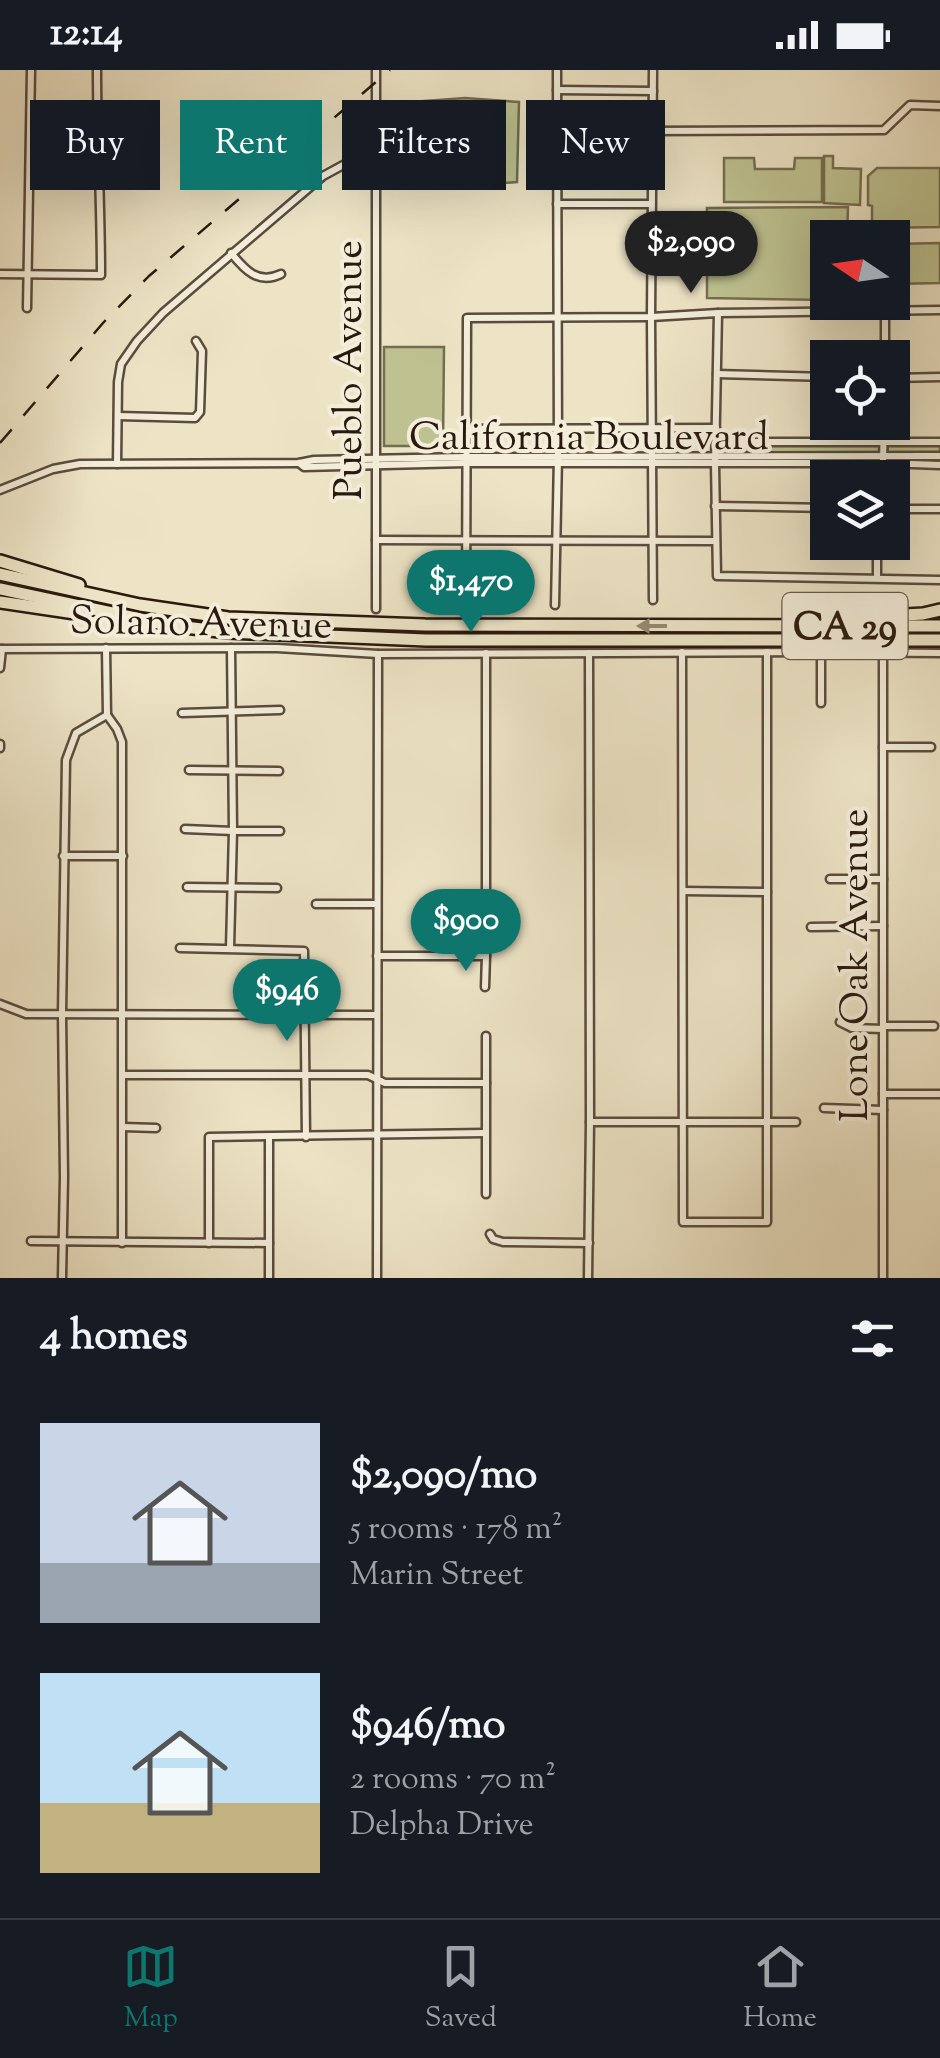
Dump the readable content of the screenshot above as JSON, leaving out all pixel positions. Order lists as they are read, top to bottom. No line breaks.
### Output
{"streets":{"highway":["CA 29"],"street":["Pueblo Avenue","California Boulevard","Solano Avenue","Lone Oak Avenue"]},"crossings":[["Pueblo Avenue","California Boulevard"],["Solano Avenue","Lone Oak Avenue"]],"north":"left","page":{"status":"12:14","chip":["Buy","Rent","Filters","New"],"price":["$2,090","$1,470","$900","$946"],"heading":"4 homes","list":[{"name":"$2,090/mo","note":"5 rooms · 178 m² · Marin Street"},{"name":"$946/mo","note":"2 rooms · 70 m² · Delpha Drive"}],"tabs":["Map","Saved","Home"]}}
